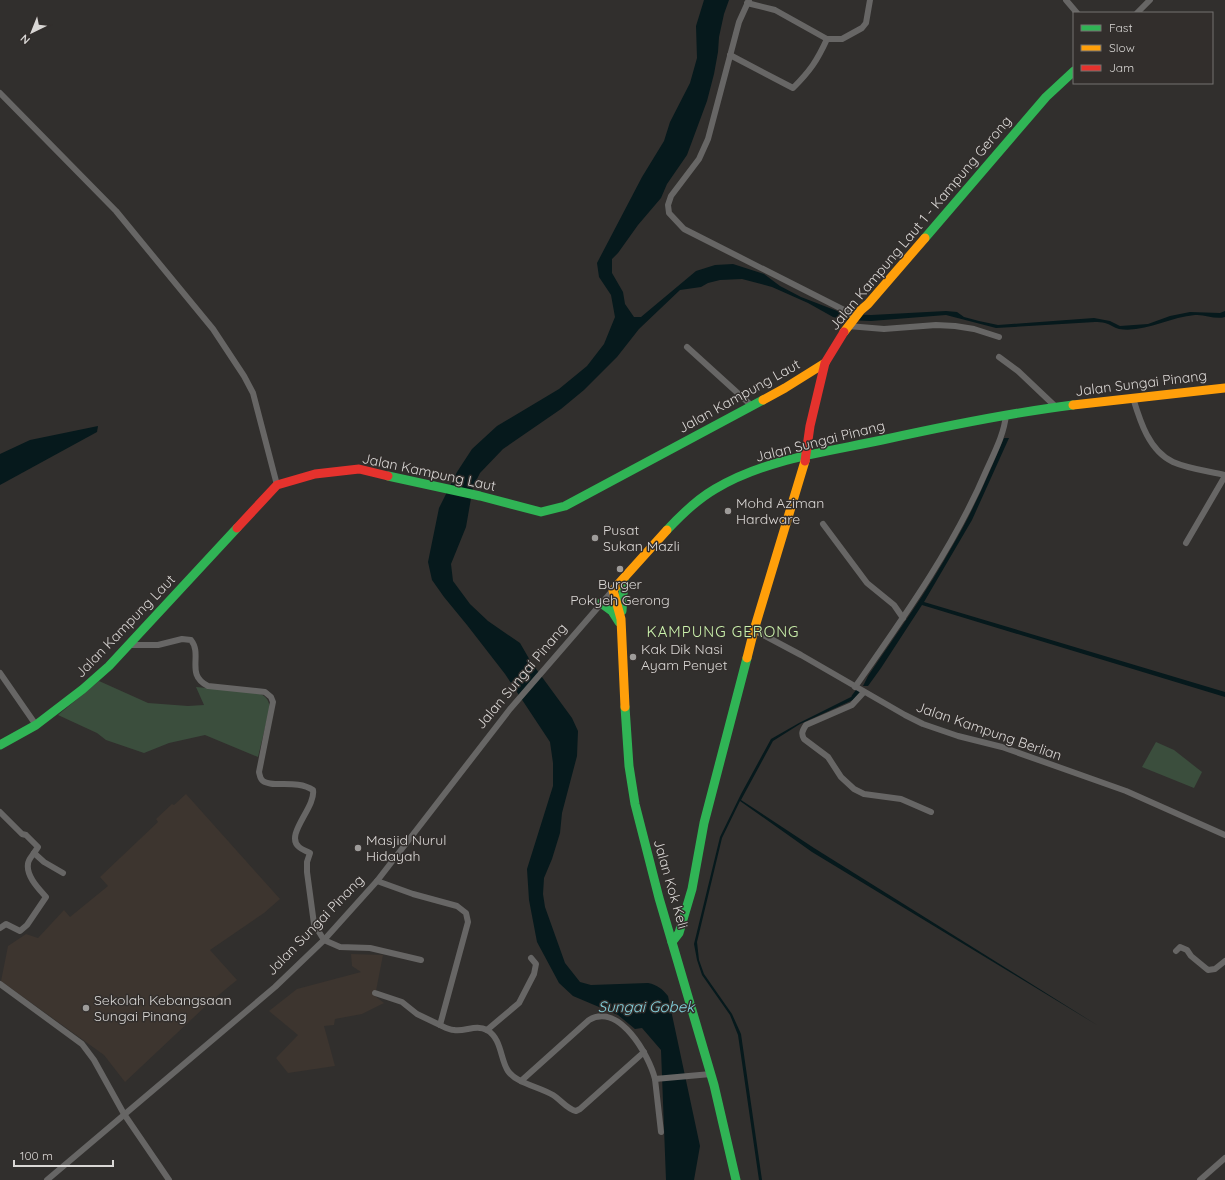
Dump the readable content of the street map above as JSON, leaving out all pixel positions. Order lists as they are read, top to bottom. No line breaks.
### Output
{"streets":{"street":["Jalan Kampung Laut 1 - Kampung Gerong","Jalan Sungai Pinang","Jalan Kampung Laut","Jalan Kampung Berlian","Jalan Kok Keli"]},"crossings":[["Jalan Kampung Laut 1 - Kampung Gerong","Jalan Sungai Pinang"],["Jalan Kampung Laut 1 - Kampung Gerong","Jalan Kampung Laut"],["Jalan Kampung Laut 1 - Kampung Gerong","Jalan Kampung Berlian"],["Jalan Kampung Laut 1 - Kampung Gerong","Jalan Kok Keli"],["Jalan Sungai Pinang","Jalan Kok Keli"]],"districts":["KAMPUNG GERONG"],"water":["Sungai Gobek"],"places":["Mohd Aziman Hardware","Pusat Sukan Mazli","Burger Pokyeh Gerong","Kak Dik Nasi Ayam Penyet","Masjid Nurul Hidayah","Sekolah Kebangsaan Sungai Pinang"],"legend":["Fast","Slow","Jam"],"scale_bar":"100 m","north":"bottom left"}
